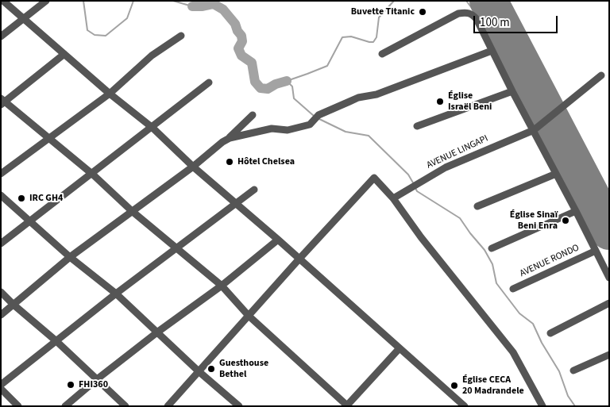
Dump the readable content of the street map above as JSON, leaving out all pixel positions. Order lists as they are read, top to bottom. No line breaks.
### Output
{"streets":{"street":["AVENUE LINGAPI","AVENUE RONDO"]},"places":["Buvette Titanic","Église Israël Beni","Hôtel Chelsea","IRC GH4","Église Sinaï Beni Enra","Guesthouse Bethel","FHI360","Église CECA 20 Madrandele"],"scale_bar":"100 m"}
